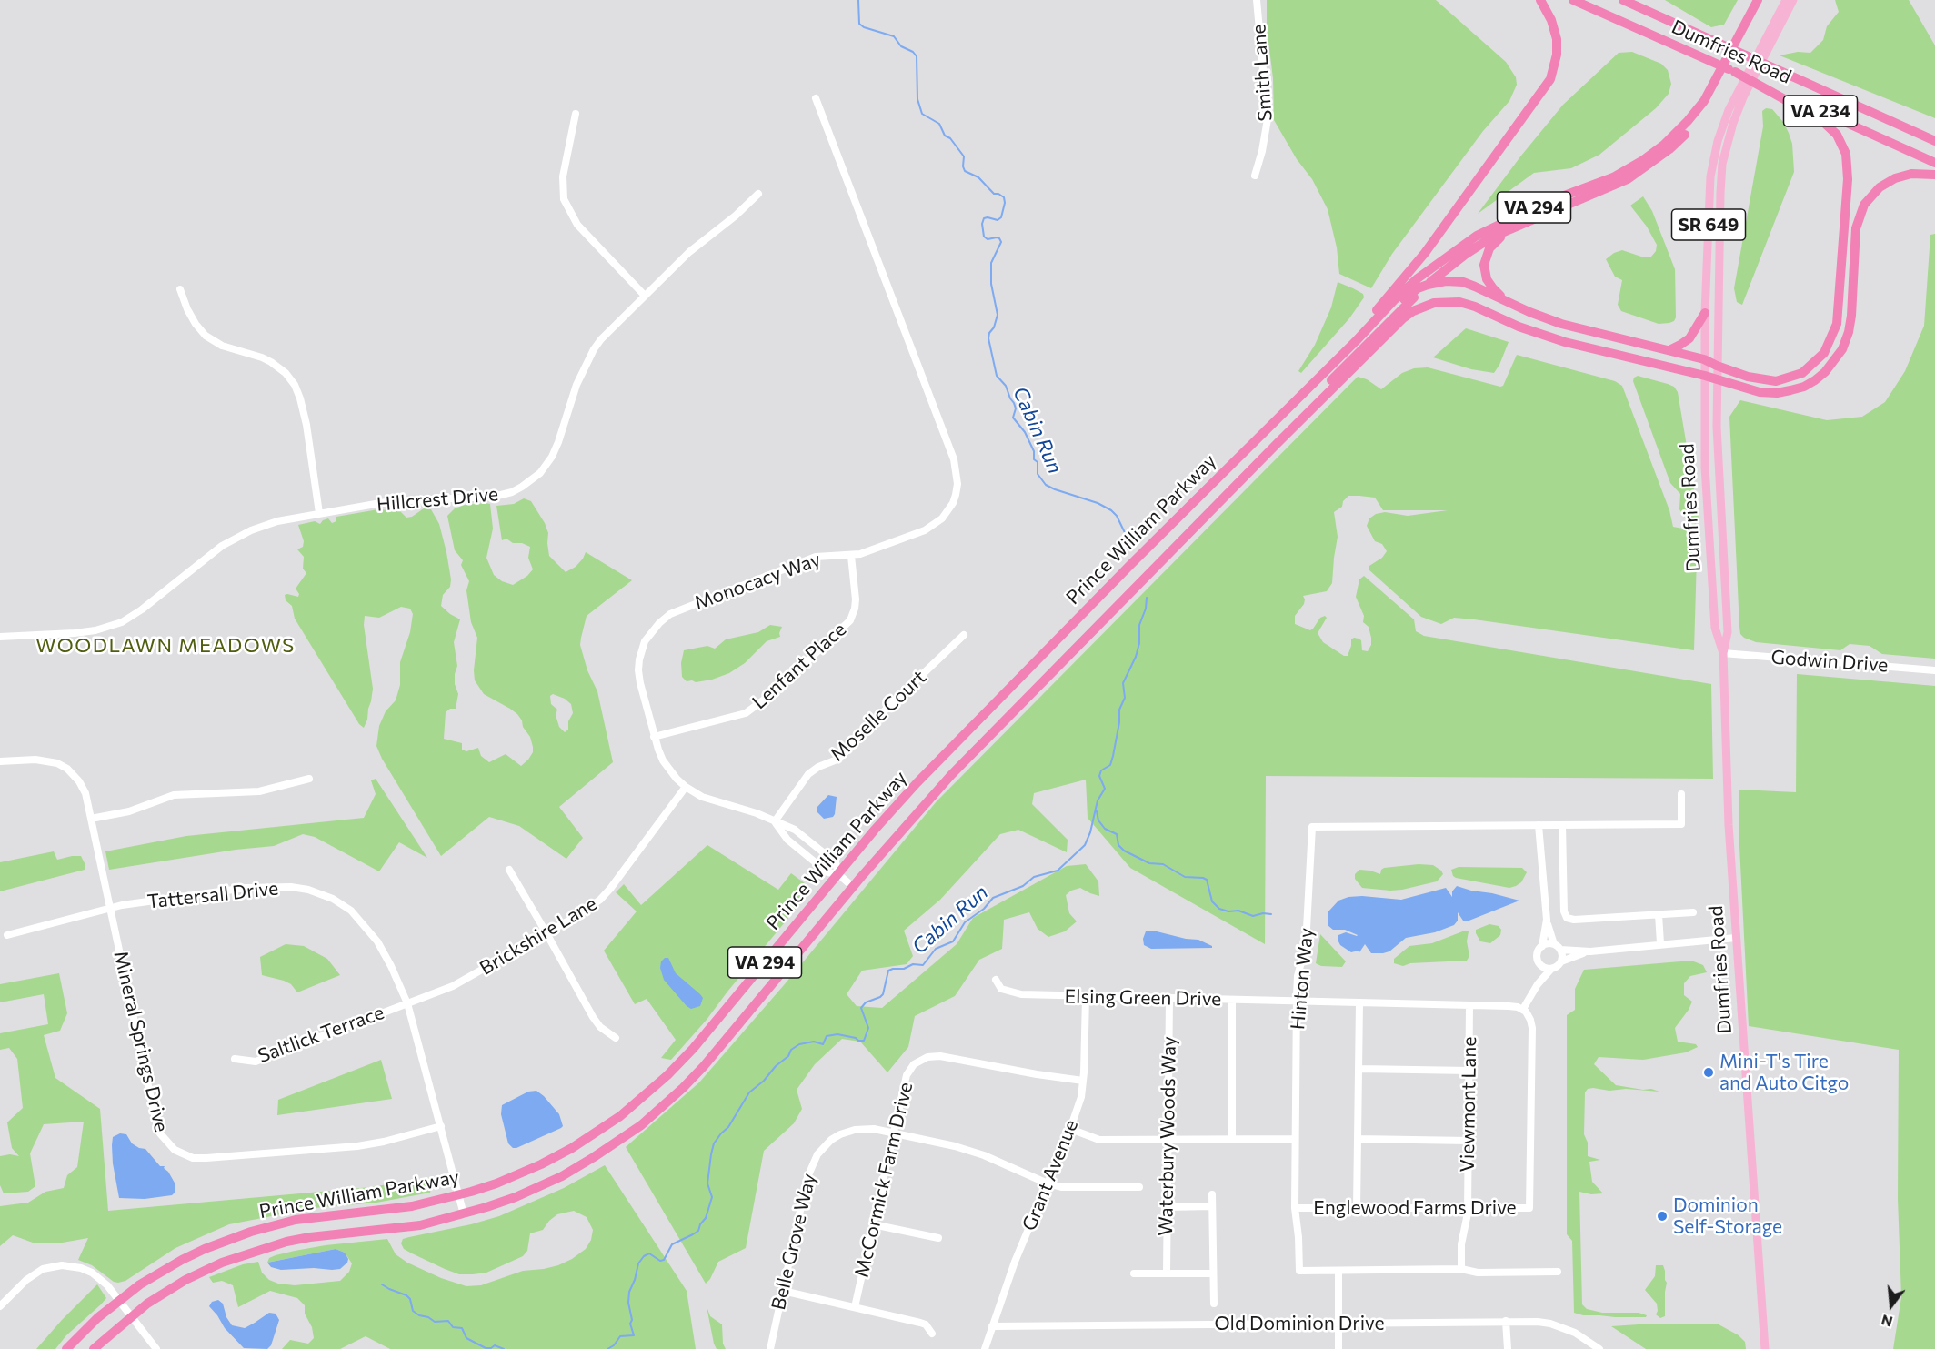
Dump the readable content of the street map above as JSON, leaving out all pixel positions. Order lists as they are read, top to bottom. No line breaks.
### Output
{"streets":{"highway":["Dumfries Road","VA 234","VA 294","Prince William Parkway"],"main road":["SR 649"],"street":["Smith Lane","Hillcrest Drive","Monocacy Way","Godwin Drive","Lenfant Place","Moselle Court","Tattersall Drive","Brickshire Lane","Hinton Way","Elsing Green Drive","Saltlick Terrace","Mineral Springs Drive","Viewmont Lane","Waterbury Woods Way","Grant Avenue","McCormick Farm Drive","Englewood Farms Drive","Belle Grove Way","Old Dominion Drive"]},"crossings":[["Dumfries Road","VA 294"],["Dumfries Road","SR 649"],["Dumfries Road","Godwin Drive"],["VA 294","SR 649"],["VA 294","Prince William Parkway"],["Prince William Parkway","Monocacy Way"],["Prince William Parkway","Tattersall Drive"],["Monocacy Way","Lenfant Place"],["Monocacy Way","Moselle Court"],["Monocacy Way","Brickshire Lane"],["Tattersall Drive","Brickshire Lane"],["Tattersall Drive","Saltlick Terrace"],["Tattersall Drive","Mineral Springs Drive"],["Brickshire Lane","Saltlick Terrace"],["Hinton Way","Elsing Green Drive"],["Hinton Way","Viewmont Lane"],["Hinton Way","Englewood Farms Drive"],["Elsing Green Drive","Waterbury Woods Way"],["Elsing Green Drive","Grant Avenue"],["Viewmont Lane","Englewood Farms Drive"],["Grant Avenue","McCormick Farm Drive"],["Grant Avenue","Belle Grove Way"],["Grant Avenue","Old Dominion Drive"],["McCormick Farm Drive","Belle Grove Way"]],"districts":["WOODLAWN MEADOWS"],"water":["Cabin Run"],"places":["Mini-T's Tire and Auto Citgo","Dominion Self-Storage"],"north":"bottom"}
